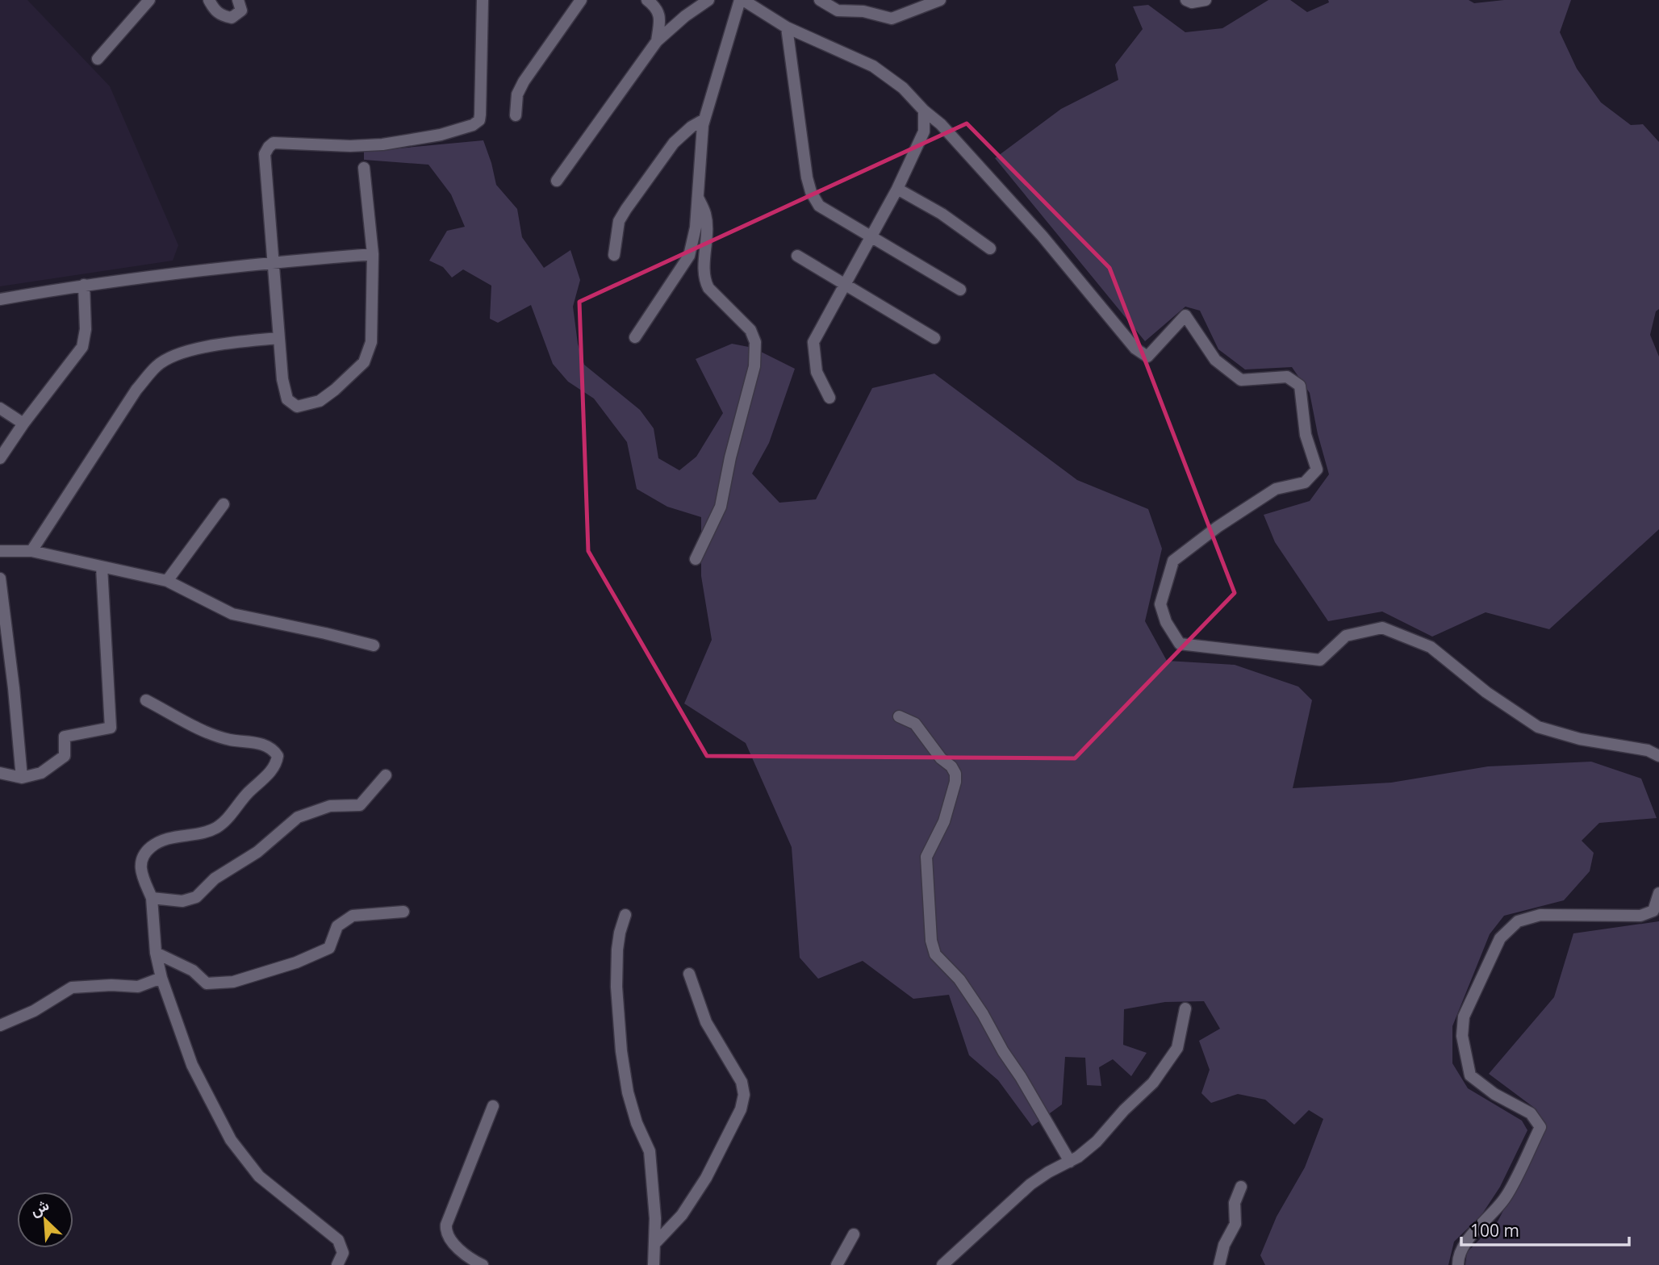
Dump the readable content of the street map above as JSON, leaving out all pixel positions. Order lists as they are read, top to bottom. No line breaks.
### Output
{"scale_bar":"100 m","north":"top left"}
